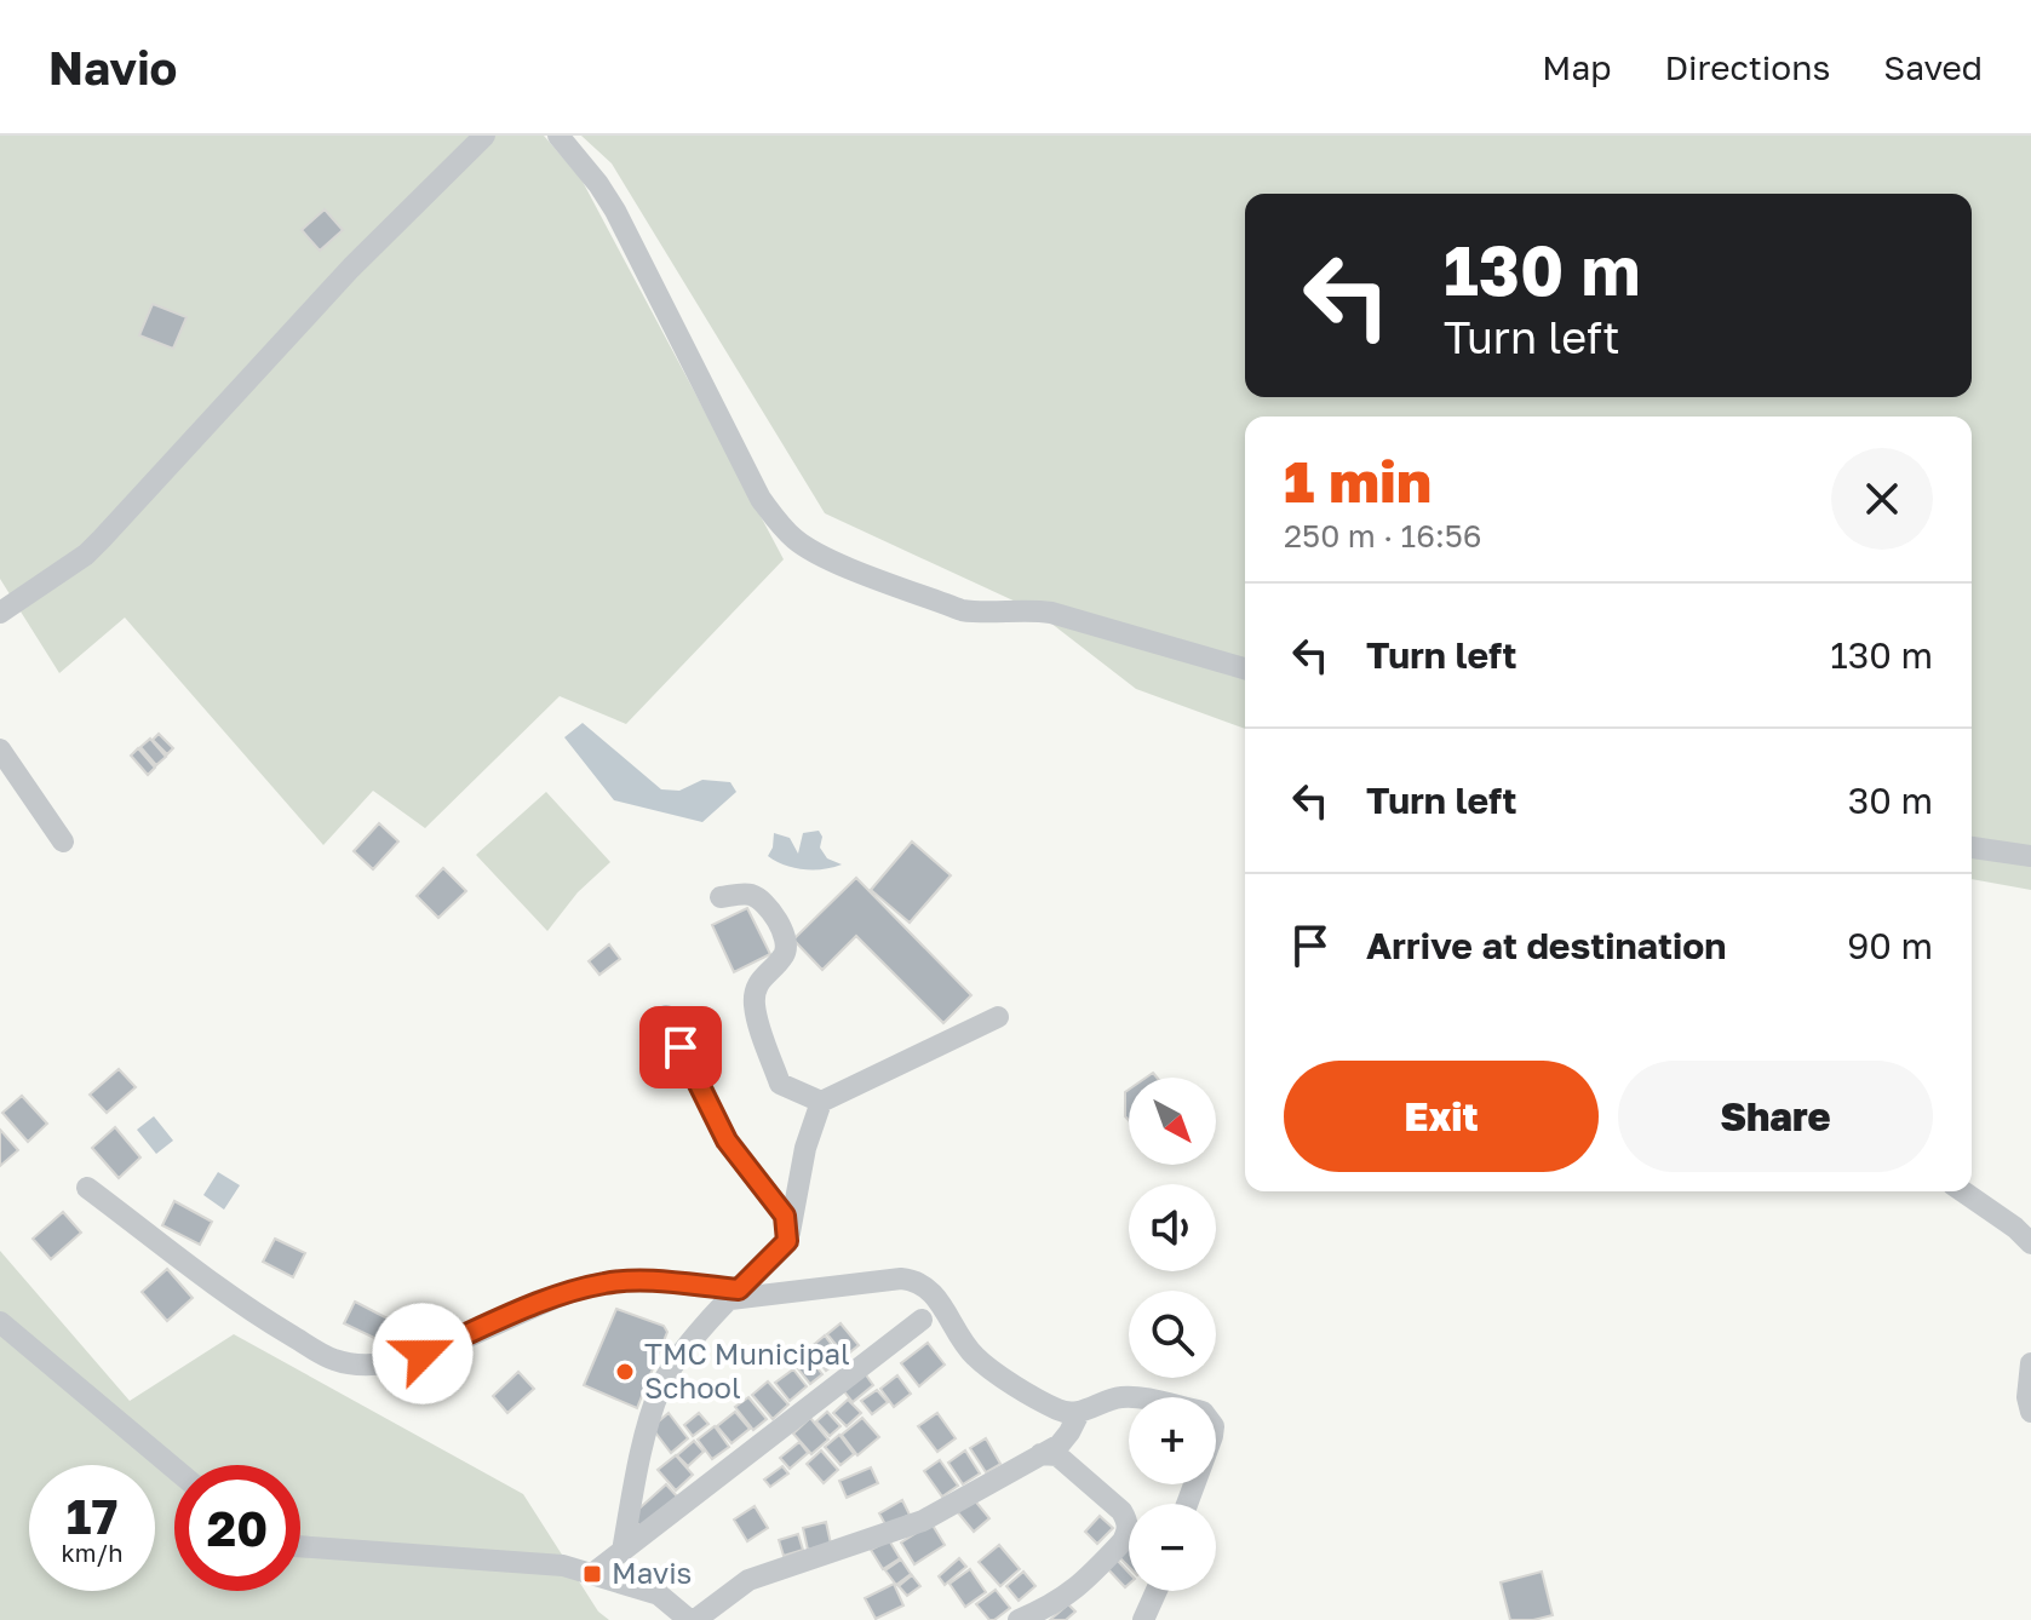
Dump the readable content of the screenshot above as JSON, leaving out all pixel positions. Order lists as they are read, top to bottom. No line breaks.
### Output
{"places":{"other":["TMC Municipal School"],"transit":["Mavis"]},"north":"bottom right","page":{"header":"Navio","nav":["Map","Directions","Saved"],"turn":["130 m","Turn left"],"heading":["1 min","250 m · 16:56"],"list":[{"name":"Turn left","value":"130 m"},{"name":"Turn left","value":"30 m"},{"name":"Arrive at destination","value":"90 m"}],"buttons":["Exit","Share"],"map_buttons":["+","−"],"speed":"17 km/h","limit":"20"}}
